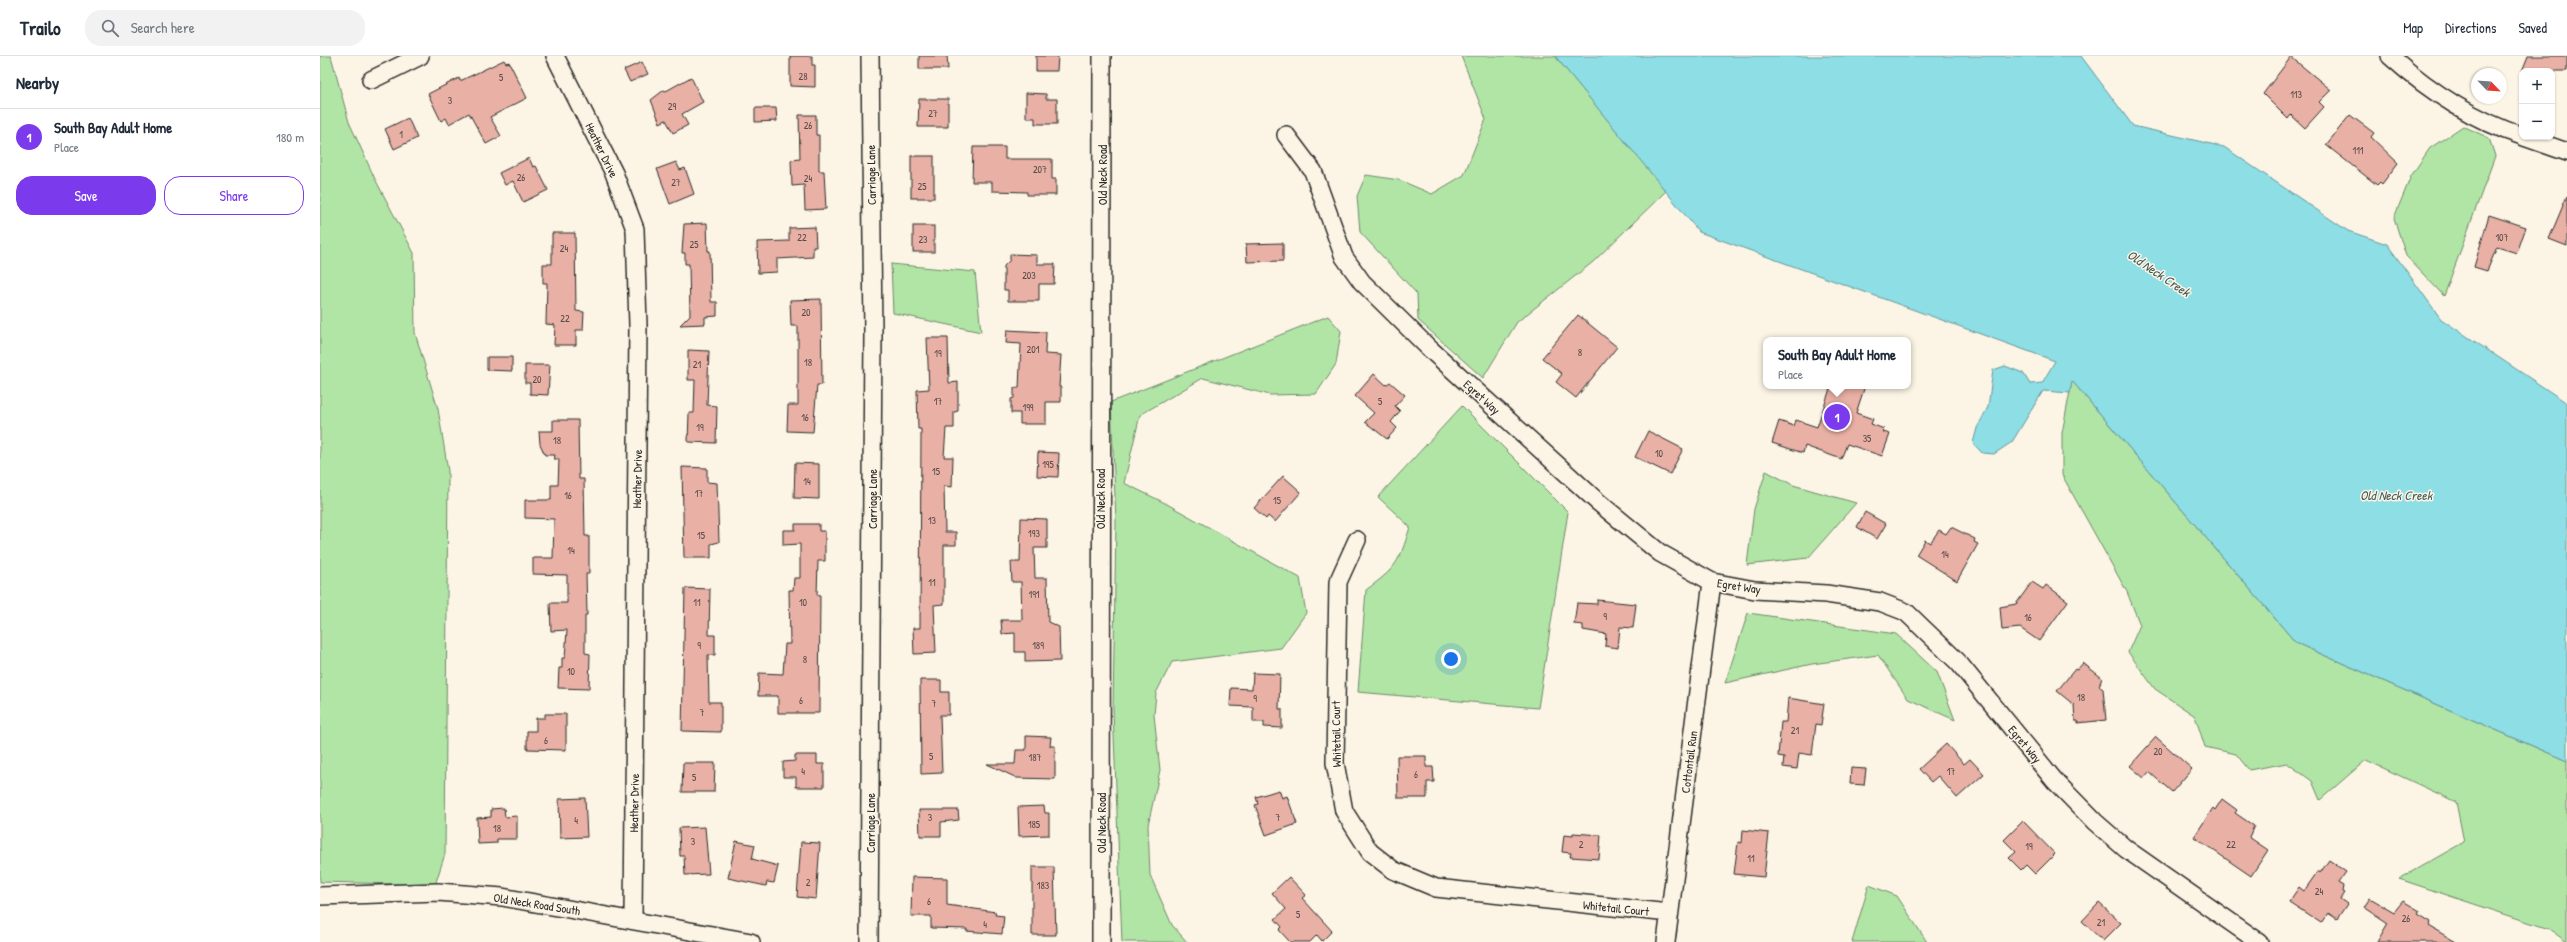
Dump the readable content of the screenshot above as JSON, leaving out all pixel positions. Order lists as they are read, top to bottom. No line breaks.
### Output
{"streets":{"street":["Heather Drive","Carriage Lane","Old Neck Road","Egret Way","Whitetail Court","Cottontail Run","Old Neck Road South"]},"crossings":[["Heather Drive","Old Neck Road South"],["Egret Way","Cottontail Run"],["Whitetail Court","Cottontail Run"]],"water":["Old Neck Creek"],"house_numbers":["28","5","113","3","29","27","26","1","111","207","26","24","27","25","22","107","23","25","24","203","20","22","201","8","19","18","21","20","17","5","199","16","19","35","18","10","195","15","14","17","16","15","13","193","15","14","14","11","191","11","10","9","16","9","189","8","10","18","9","6","7","7","21","6","20","5","187","4","17","6","5","3","7","4","185","18","3","2","22","19","11","2","183","24","6","5","26","21","4"],"north":"bottom right","page":{"header":"Trailo","search":"Search here","nav":["Map","Directions","Saved"],"heading":"Nearby","map_buttons":["+","−"],"list":[{"mark":"1","name":"South Bay Adult Home","note":"Place","value":"180 m"}],"buttons":["Save","Share"],"popup":["South Bay Adult Home","Place"],"pins":"1"}}
